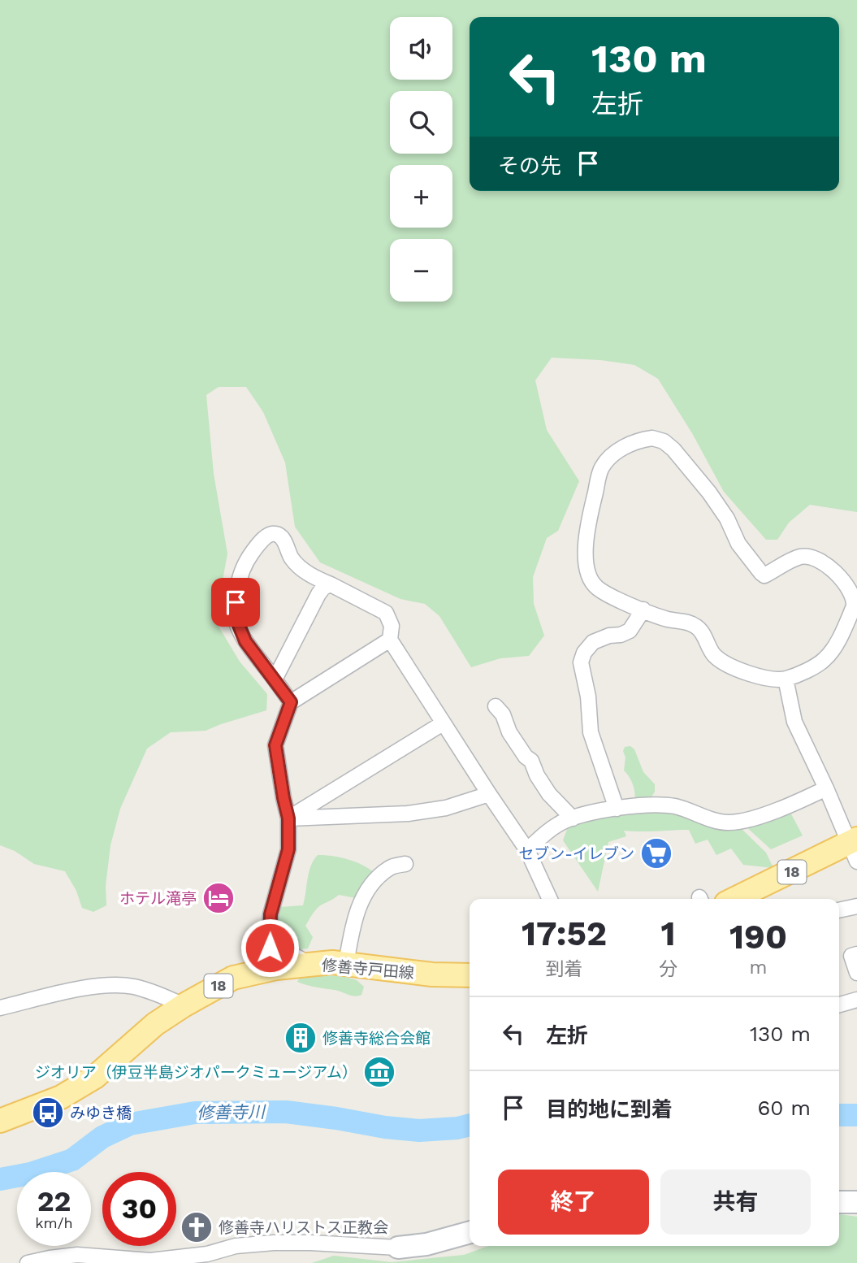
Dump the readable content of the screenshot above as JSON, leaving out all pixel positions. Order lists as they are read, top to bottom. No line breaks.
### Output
{"streets":{"main road":["18","修善寺戸田線"]},"water":["修善寺川"],"places":{"supermarket":["セブン-イレブン"],"hotel":["ホテル滝亭"],"building":["修善寺総合会館"],"museum":["ジオリア（伊豆半島ジオパークミュージアム）"],"bus stop":["みゆき橋"],"church":["修善寺ハリストス正教会"]},"page":{"map_buttons":["+","−"],"turn":["130 m","左折"],"then":"その先","eta":["17:52","到着","1","分","190","m"],"list":[{"name":"左折","value":"130 m"},{"name":"目的地に到着","value":"60 m"}],"buttons":["終了","共有"],"speed":"22 km/h","limit":"30"}}
